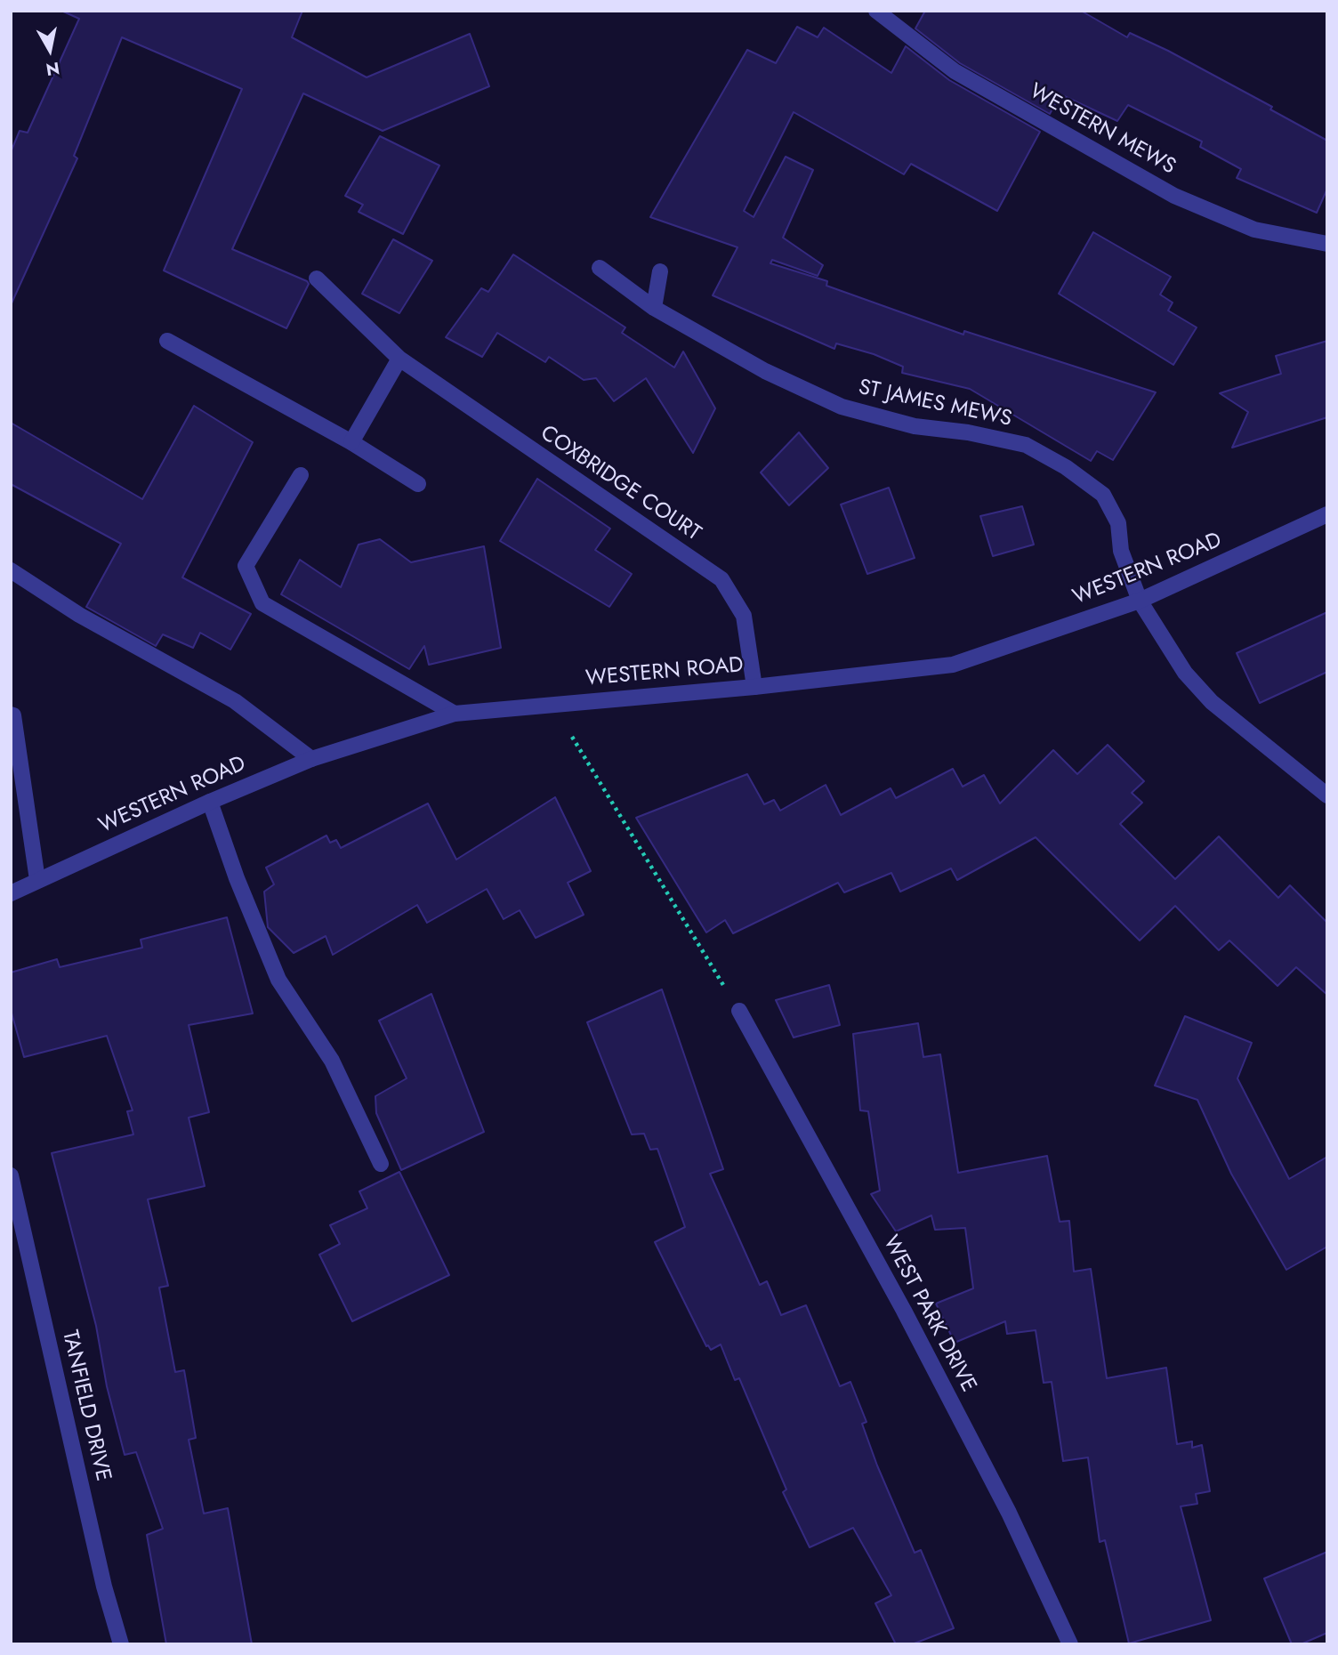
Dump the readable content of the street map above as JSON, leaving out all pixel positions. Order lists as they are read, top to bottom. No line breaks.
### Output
{"streets":{"street":["WESTERN MEWS","ST JAMES MEWS","COXBRIDGE COURT","WESTERN ROAD","WEST PARK DRIVE","TANFIELD DRIVE"]},"crossings":[["ST JAMES MEWS","WESTERN ROAD"],["COXBRIDGE COURT","WESTERN ROAD"]],"north":"bottom"}
